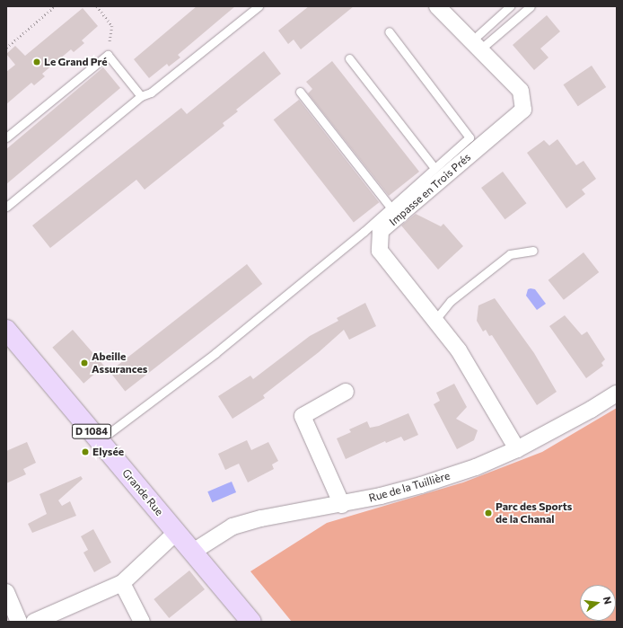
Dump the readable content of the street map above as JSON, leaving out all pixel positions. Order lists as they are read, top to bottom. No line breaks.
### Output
{"streets":{"main road":["D 1084","Grande Rue"],"street":["Impasse en Trois Prés","Rue de la Tuillière"]},"crossings":[["Impasse en Trois Prés","Rue de la Tuillière"],["Rue de la Tuillière","Grande Rue"]],"places":["Le Grand Pré","Abeille Assurances","Elysée","Parc des Sports de la Chanal"],"north":"right"}
